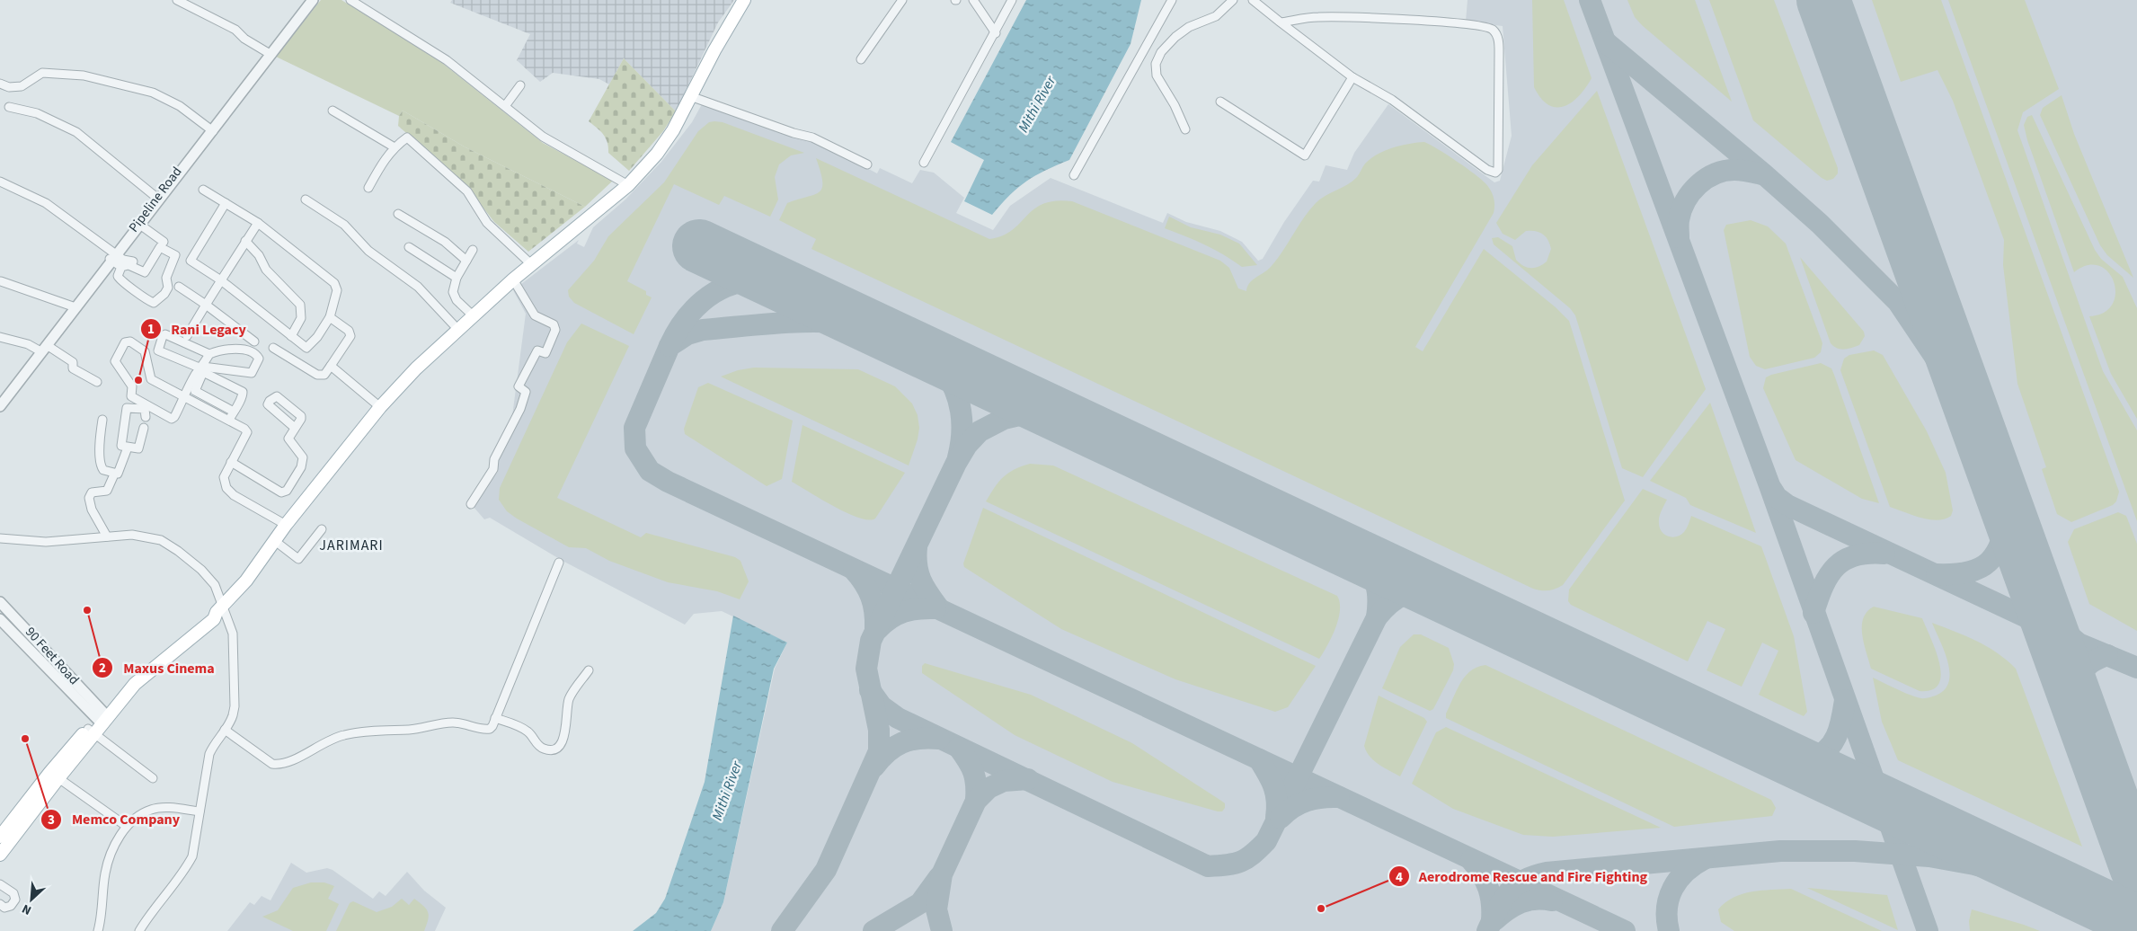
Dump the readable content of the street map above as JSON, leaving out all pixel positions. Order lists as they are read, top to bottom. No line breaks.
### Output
{"streets":{"street":["Pipeline Road","90 Feet Road"]},"districts":["JARIMARI"],"water":["Mithi River"],"places":["Rani Legacy","Maxus Cinema","Memco Company","Aerodrome Rescue and Fire Fighting"],"north":"bottom left"}
